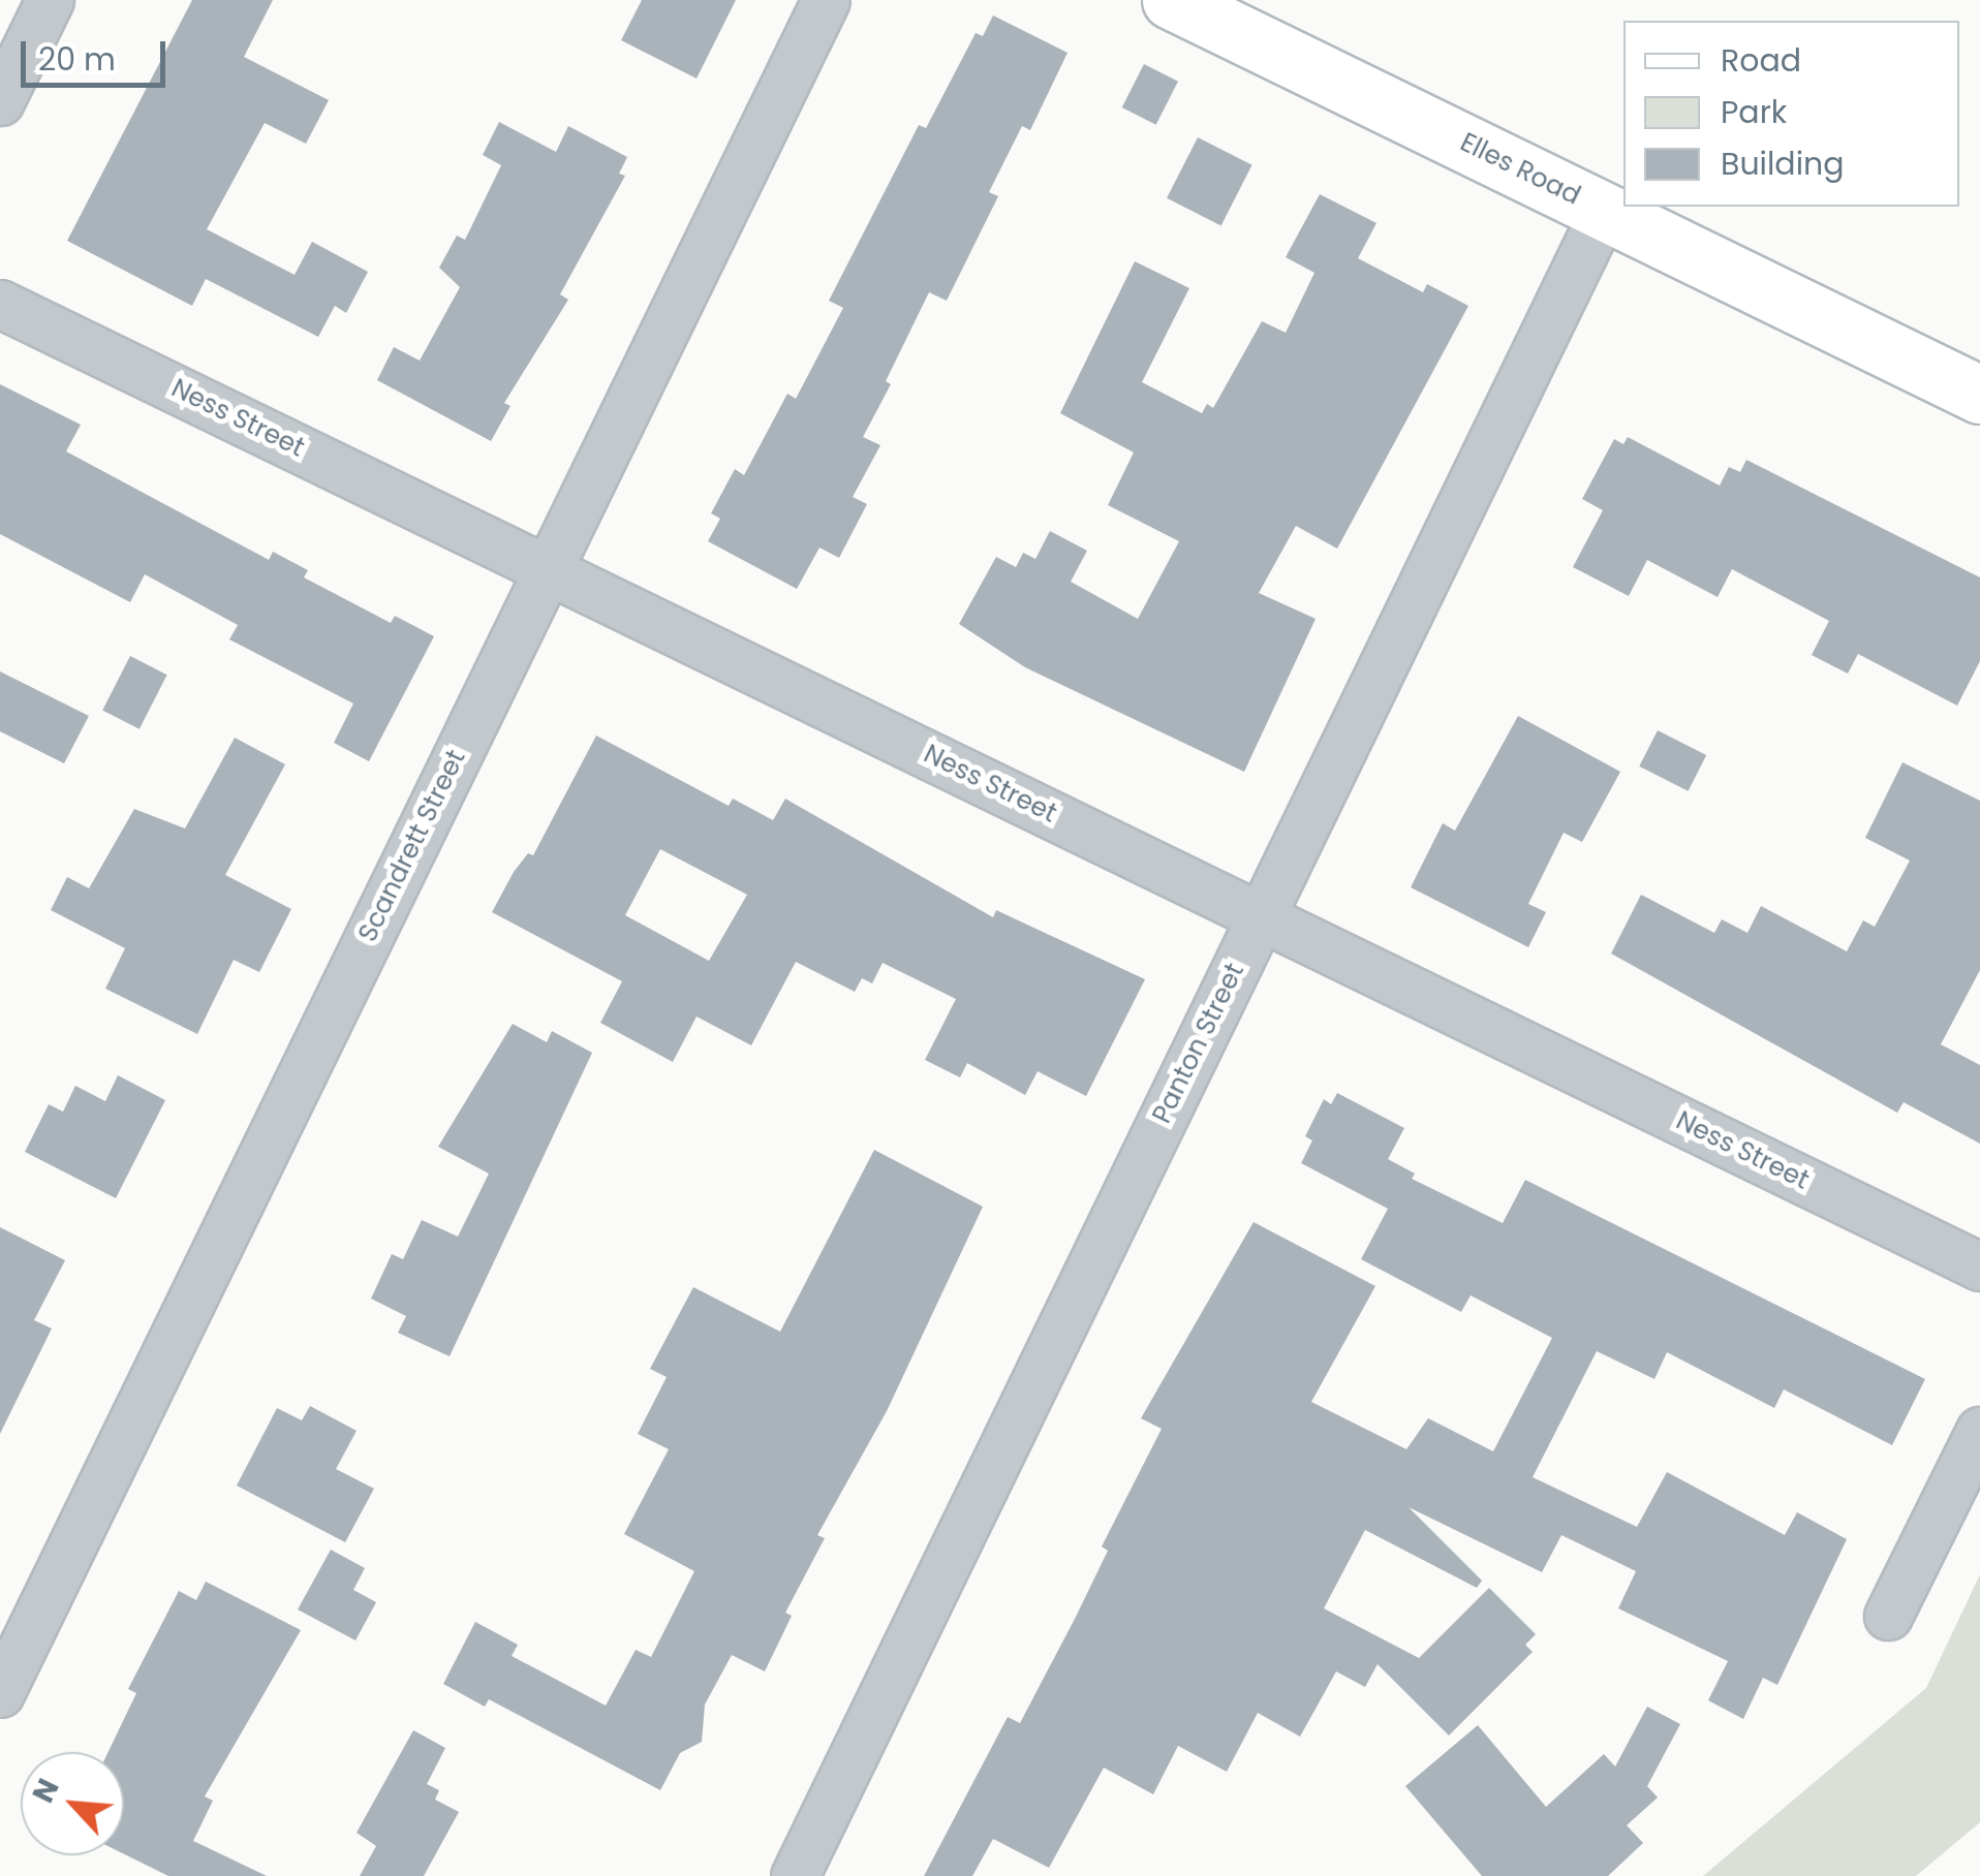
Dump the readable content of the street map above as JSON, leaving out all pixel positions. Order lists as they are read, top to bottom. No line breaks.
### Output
{"streets":{"main road":["Elles Road"],"street":["Ness Street","Scandrett Street","Panton Street"]},"crossings":[["Elles Road","Panton Street"],["Ness Street","Scandrett Street"],["Ness Street","Panton Street"]],"legend":["Road","Park","Building"],"scale_bar":"20 m","north":"top left"}
